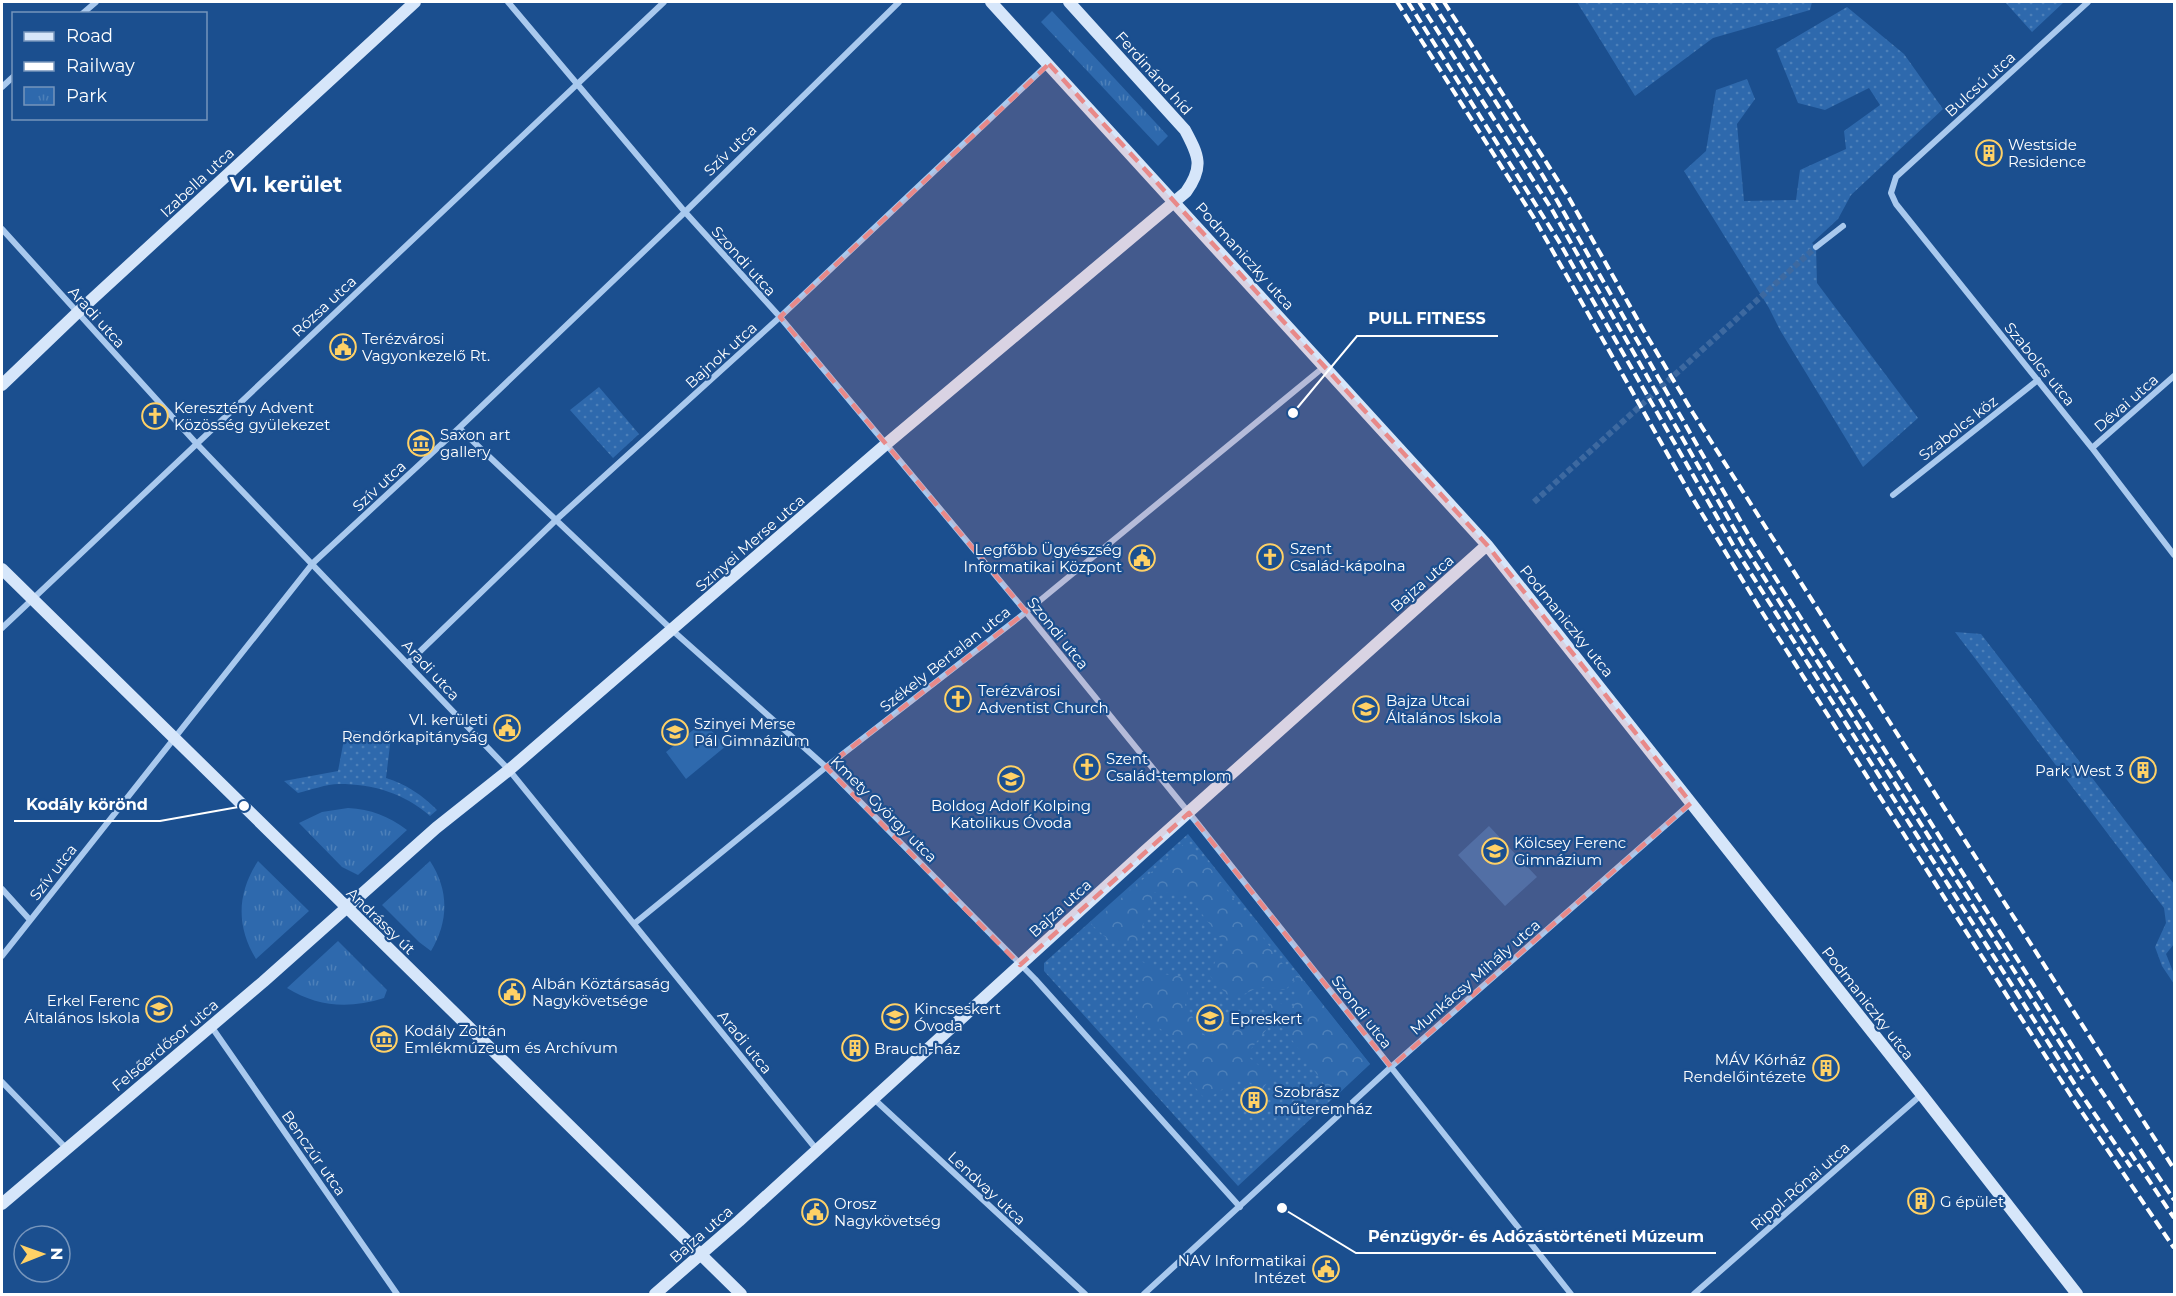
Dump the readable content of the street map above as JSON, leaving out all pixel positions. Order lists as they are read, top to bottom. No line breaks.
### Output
{"streets":{"street":["Ferdinánd híd","Bulcsú utca","Szív utca","Izabella utca","Podmaniczky utca","Szondi utca","Rózsa utca","Aradi utca","Bajnok utca","Szabolcs utca","Dévai utca","Szabolcs köz","Szinyei Merse utca","Bajza utca","Székely Bertalan utca","Kmety György utca","Andrássy út","Munkácsy Mihály utca","Felsőerdősor utca","Benczúr utca","Rippl-Rónai utca","Lendvay utca"]},"crossings":[["Ferdinánd híd","Podmaniczky utca"],["Ferdinánd híd","Szinyei Merse utca"],["Bulcsú utca","Szabolcs utca"],["Szív utca","Szondi utca"],["Szív utca","Aradi utca"],["Szív utca","Kmety György utca"],["Szív utca","Andrássy út"],["Izabella utca","Aradi utca"],["Podmaniczky utca","Bajnok utca"],["Podmaniczky utca","Szinyei Merse utca"],["Podmaniczky utca","Bajza utca"],["Podmaniczky utca","Székely Bertalan utca"],["Podmaniczky utca","Munkácsy Mihály utca"],["Podmaniczky utca","Rippl-Rónai utca"],["Szondi utca","Rózsa utca"],["Szondi utca","Bajnok utca"],["Szondi utca","Szinyei Merse utca"],["Szondi utca","Bajza utca"],["Szondi utca","Székely Bertalan utca"],["Szondi utca","Munkácsy Mihály utca"],["Rózsa utca","Aradi utca"],["Rózsa utca","Andrássy út"],["Aradi utca","Bajnok utca"],["Aradi utca","Szinyei Merse utca"],["Aradi utca","Bajza utca"],["Aradi utca","Székely Bertalan utca"],["Bajnok utca","Kmety György utca"],["Szabolcs utca","Dévai utca"],["Szabolcs utca","Szabolcs köz"],["Szinyei Merse utca","Kmety György utca"],["Szinyei Merse utca","Andrássy út"],["Szinyei Merse utca","Felsőerdősor utca"],["Bajza utca","Kmety György utca"],["Bajza utca","Andrássy út"],["Bajza utca","Lendvay utca"],["Székely Bertalan utca","Kmety György utca"],["Kmety György utca","Munkácsy Mihály utca"],["Andrássy út","Felsőerdősor utca"],["Felsőerdősor utca","Benczúr utca"]],"districts":["VI. kerület"],"places":{"building":["Westside Residence","Park West 3","Brauch-ház","MÁV Kórház Rendelőintézete","Szobrász műteremház","G épület"],"public building":["Terézvárosi Vagyonkezelő Rt.","Legfőbb Ügyészség Informatikai Központ","VI. kerületi Rendőrkapitányság","Albán Köztársaság Nagykövetsége","Orosz Nagykövetség","NAV Informatikai Intézet"],"other":["PULL FITNESS","Kodály körönd","Pénzügyőr- és Adózástörténeti Múzeum"],"church":["Keresztény Advent Közösség gyülekezet","Szent Család-kápolna","Terézvárosi Adventist Church","Szent Család-templom"],"museum":["Saxon art gallery","Kodály Zoltán Emlékmúzeum és Archívum"],"school or university":["Bajza Utcai Általános Iskola","Szinyei Merse Pál Gimnázium","Boldog Adolf Kolping Katolikus Óvoda","Kölcsey Ferenc Gimnázium","Erkel Ferenc Általános Iskola","Kincseskert Óvoda","Epreskert"]},"legend":["Road","Railway","Park"],"north":"right"}
